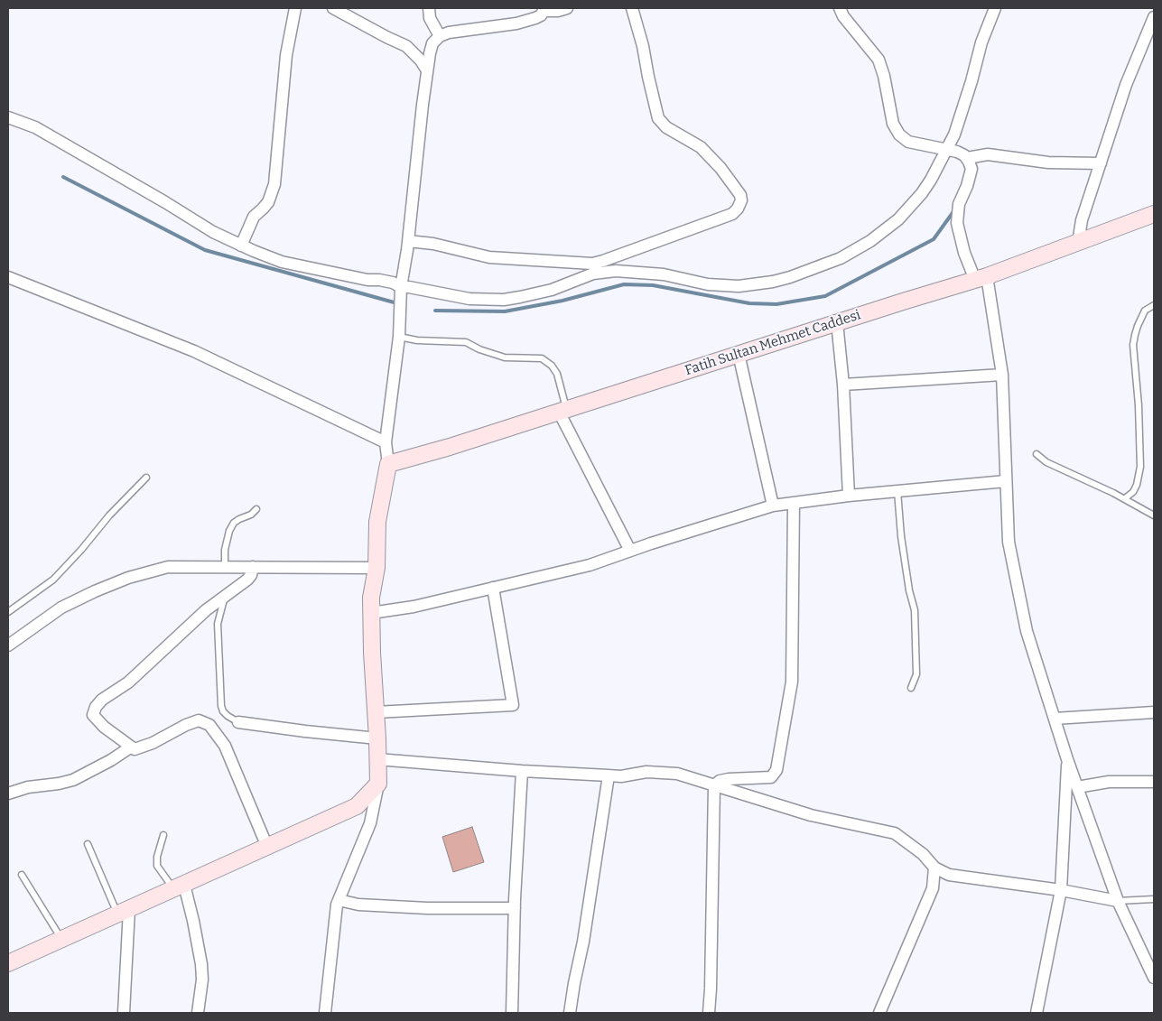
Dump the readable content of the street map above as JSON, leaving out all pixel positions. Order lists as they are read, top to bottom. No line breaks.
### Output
{"streets":{"street":["Fatih Sultan Mehmet Caddesi"]}}
